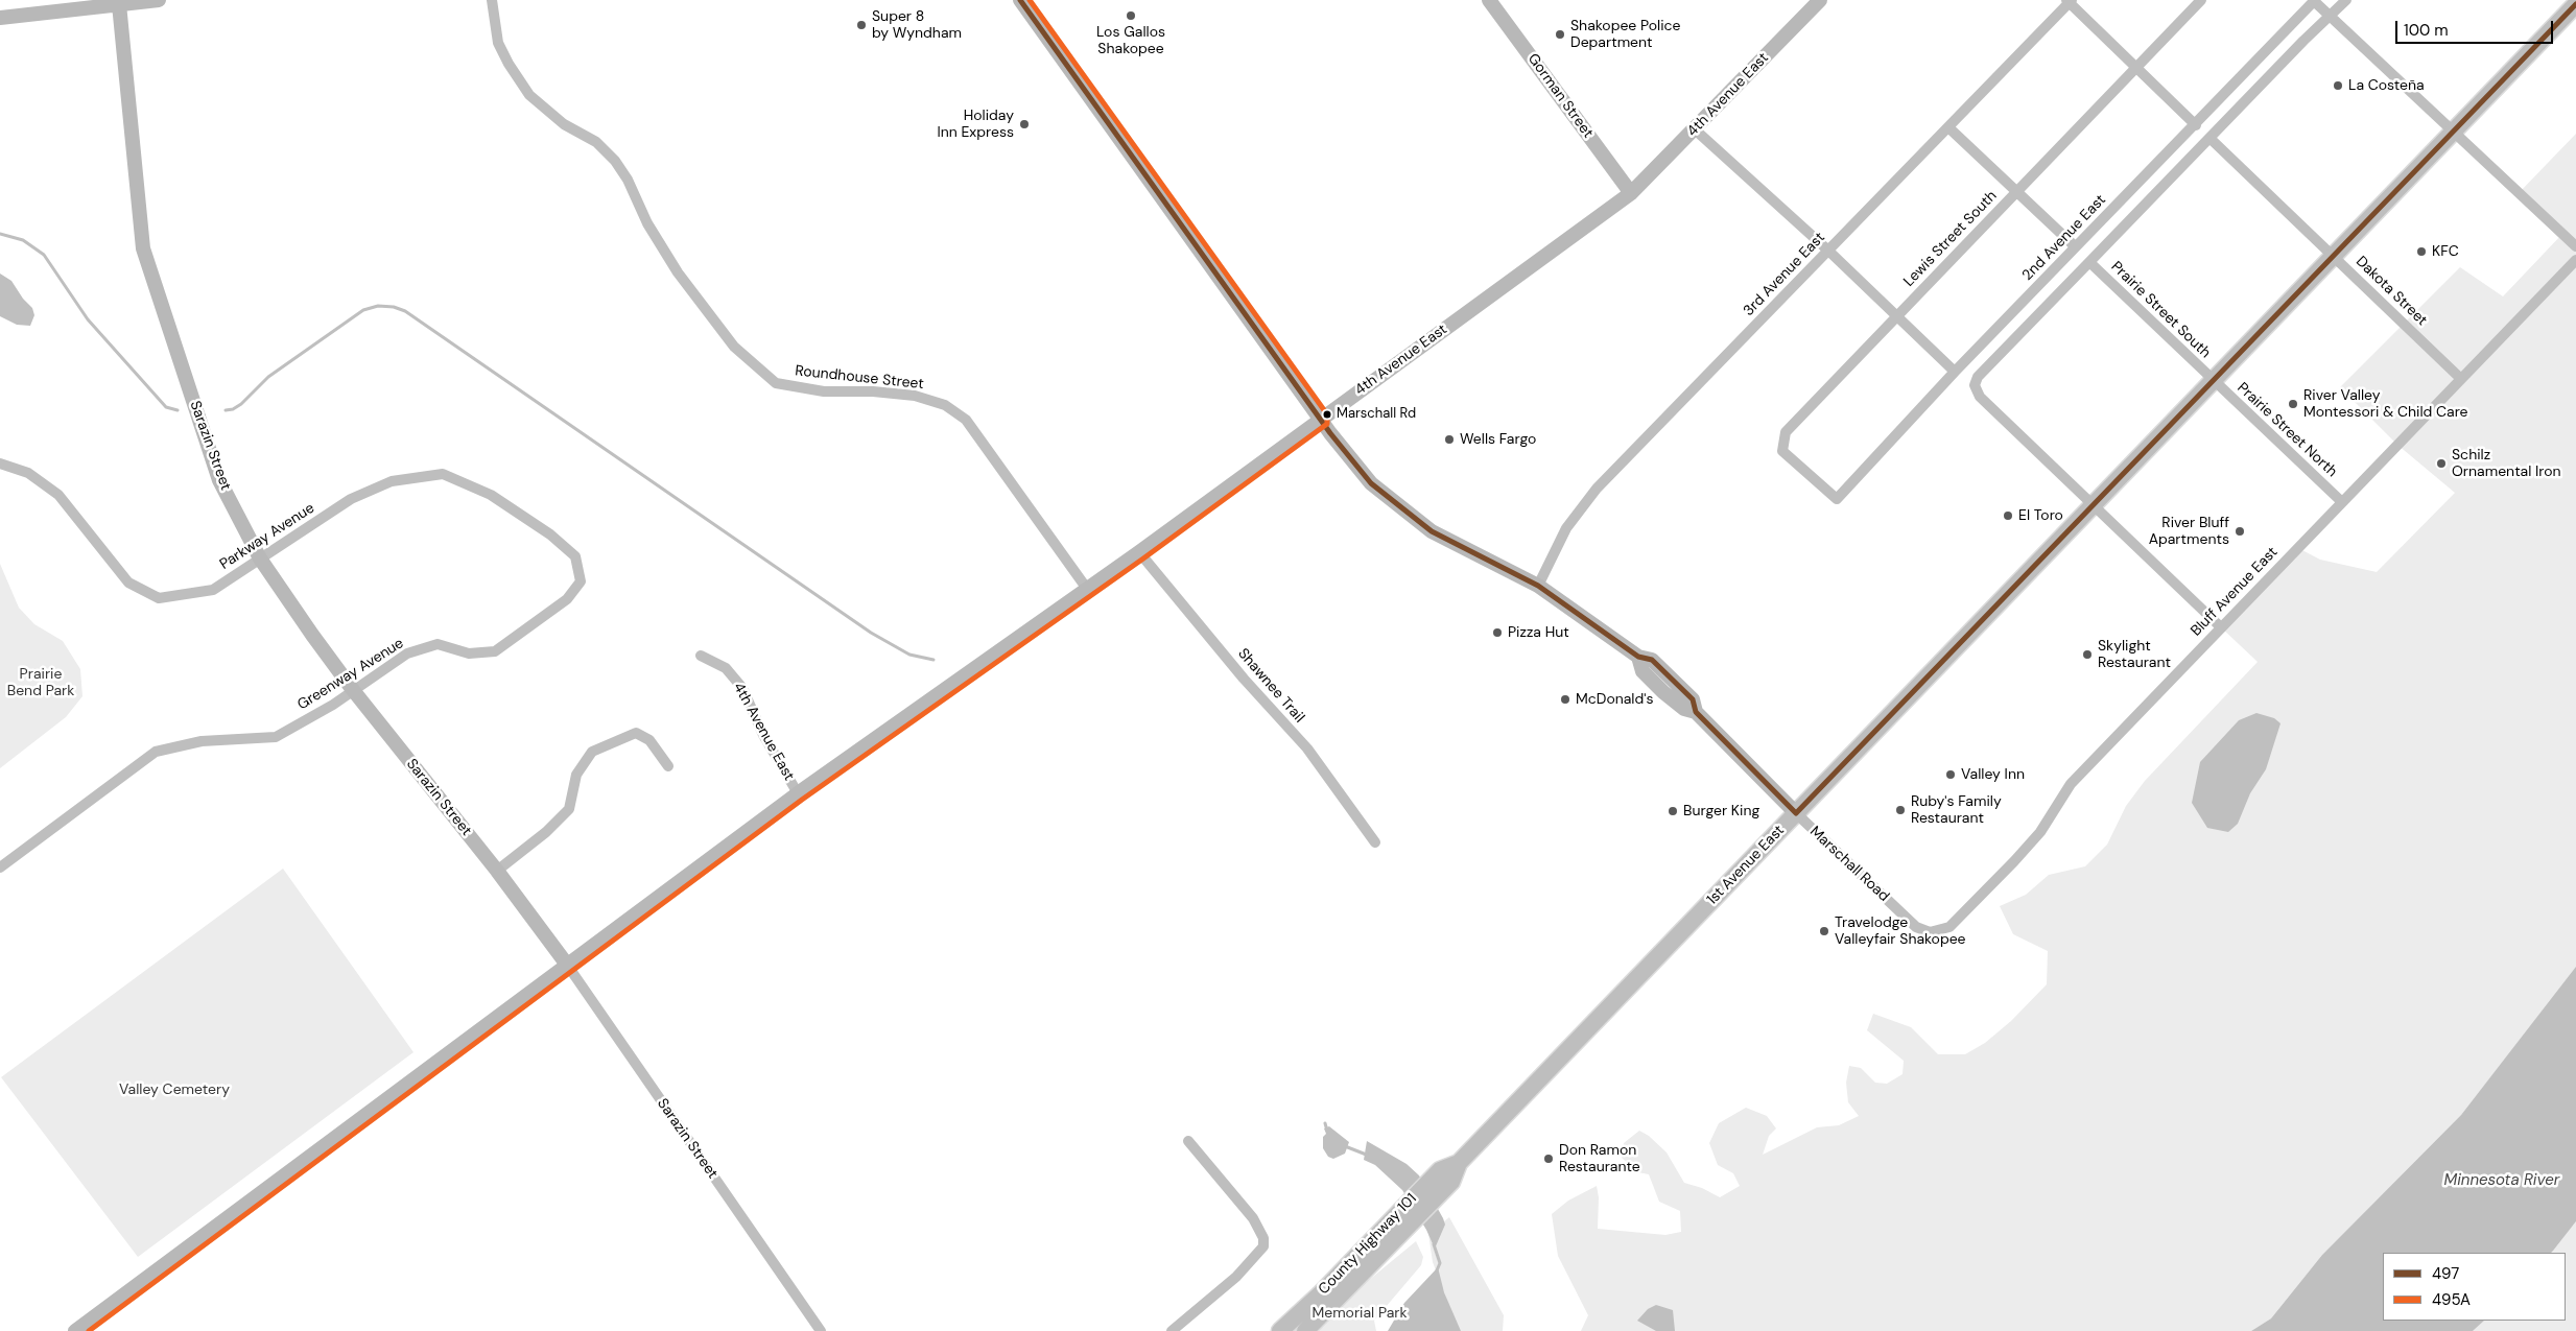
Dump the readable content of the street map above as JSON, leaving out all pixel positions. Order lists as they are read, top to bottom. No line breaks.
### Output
{"streets":{"main road":["1st Avenue East","County Highway 101"],"street":["4th Avenue East","Gorman Street","2nd Avenue East","Lewis Street South","3rd Avenue East","Dakota Street","Prairie Street South","Roundhouse Street","Prairie Street North","Sarazin Street","Parkway Avenue","Bluff Avenue East","Greenway Avenue","Shawnee Trail","Marschall Road"]},"crossings":[["4th Avenue East","Gorman Street"],["4th Avenue East","Roundhouse Street"],["4th Avenue East","Sarazin Street"],["4th Avenue East","Shawnee Trail"],["4th Avenue East","Marschall Road"],["2nd Avenue East","Lewis Street South"],["3rd Avenue East","Marschall Road"],["Dakota Street","Bluff Avenue East"],["Dakota Street","1st Avenue East"],["Prairie Street South","Prairie Street North"],["Prairie Street South","1st Avenue East"],["Prairie Street North","Bluff Avenue East"],["Prairie Street North","1st Avenue East"],["Sarazin Street","Parkway Avenue"],["Sarazin Street","Greenway Avenue"],["Parkway Avenue","Greenway Avenue"],["Bluff Avenue East","Marschall Road"],["Marschall Road","1st Avenue East"],["1st Avenue East","County Highway 101"]],"water":["Minnesota River"],"parks":["Prairie Bend Park","Valley Cemetery","Memorial Park"],"places":["Los Gallos Shakopee","Super 8 by Wyndham","Shakopee Police Department","La Costeña","Holiday Inn Express","KFC","River Valley Montessori & Child Care","Marschall Rd","Wells Fargo","Schilz Ornamental Iron","El Toro","River Bluff Apartments","Pizza Hut","Skylight Restaurant","McDonald's","Valley Inn","Ruby's Family Restaurant","Burger King","Travelodge Valleyfair Shakopee","Don Ramon Restaurante"],"lines":["transit line 497","transit line 495A"],"legend":["497","495A"],"scale_bar":"100 m"}
